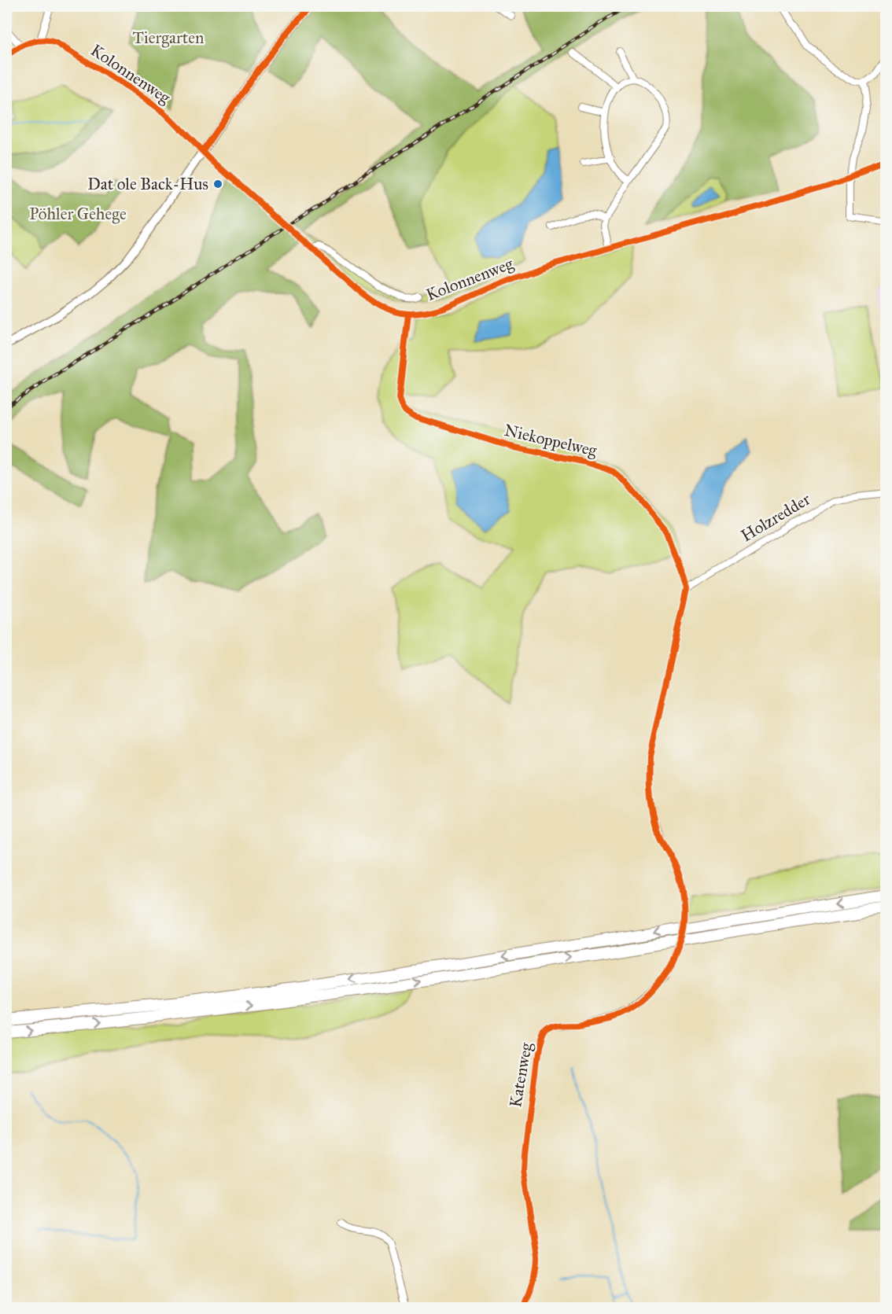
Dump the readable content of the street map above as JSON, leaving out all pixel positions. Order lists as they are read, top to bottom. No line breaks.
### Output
{"streets":{"street":["Kolonnenweg","Niekoppelweg","Holzredder","Katenweg"]},"crossings":[["Kolonnenweg","Niekoppelweg"],["Niekoppelweg","Holzredder"],["Niekoppelweg","Katenweg"],["Holzredder","Katenweg"]],"parks":["Tiergarten","Pöhler Gehege"],"places":["Dat ole Back-Hus"]}
